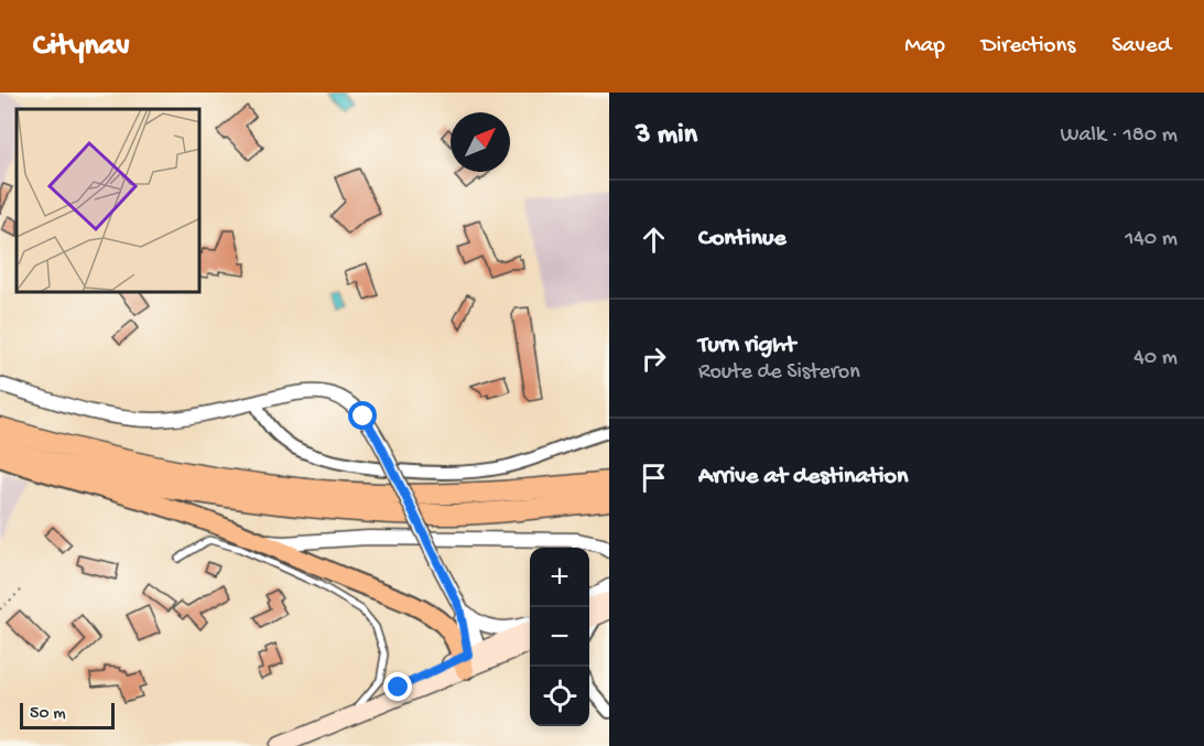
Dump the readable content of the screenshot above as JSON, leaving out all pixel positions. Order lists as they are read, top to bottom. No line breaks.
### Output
{"scale_bar":"50 m","north":"top right","page":{"header":"Citynav","nav":["Map","Directions","Saved"],"heading":["3 min","Walk · 180 m"],"list":[["Continue","140 m"],["Turn right","Route de Sisteron","40 m"],"Arrive at destination"],"map_buttons":["+","−"],"scale":"50 m"}}
